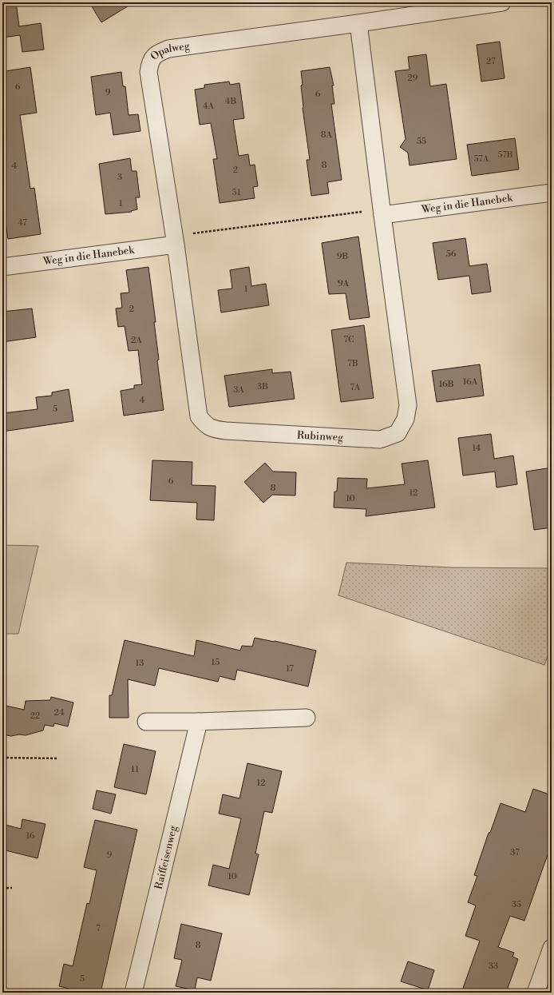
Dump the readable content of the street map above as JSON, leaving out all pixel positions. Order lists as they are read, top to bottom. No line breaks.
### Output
{"streets":{"street":["Opalweg","Weg in die Hanebek","Rubinweg","Raiffeisenweg"]},"crossings":[["Opalweg","Weg in die Hanebek"],["Opalweg","Rubinweg"],["Weg in die Hanebek","Rubinweg"]],"house_numbers":["27","29","6","9","6","4B","4A","8A","55","57B","57A","8","4","2","3","51","1","47","56","9B","9A","1","2","7C","2A","7B","16A","16B","3B","7A","3A","4","5","14","6","8","12","10","15","13","17","24","22","11","12","16","37","9","10","35","7","8","33","5"]}
